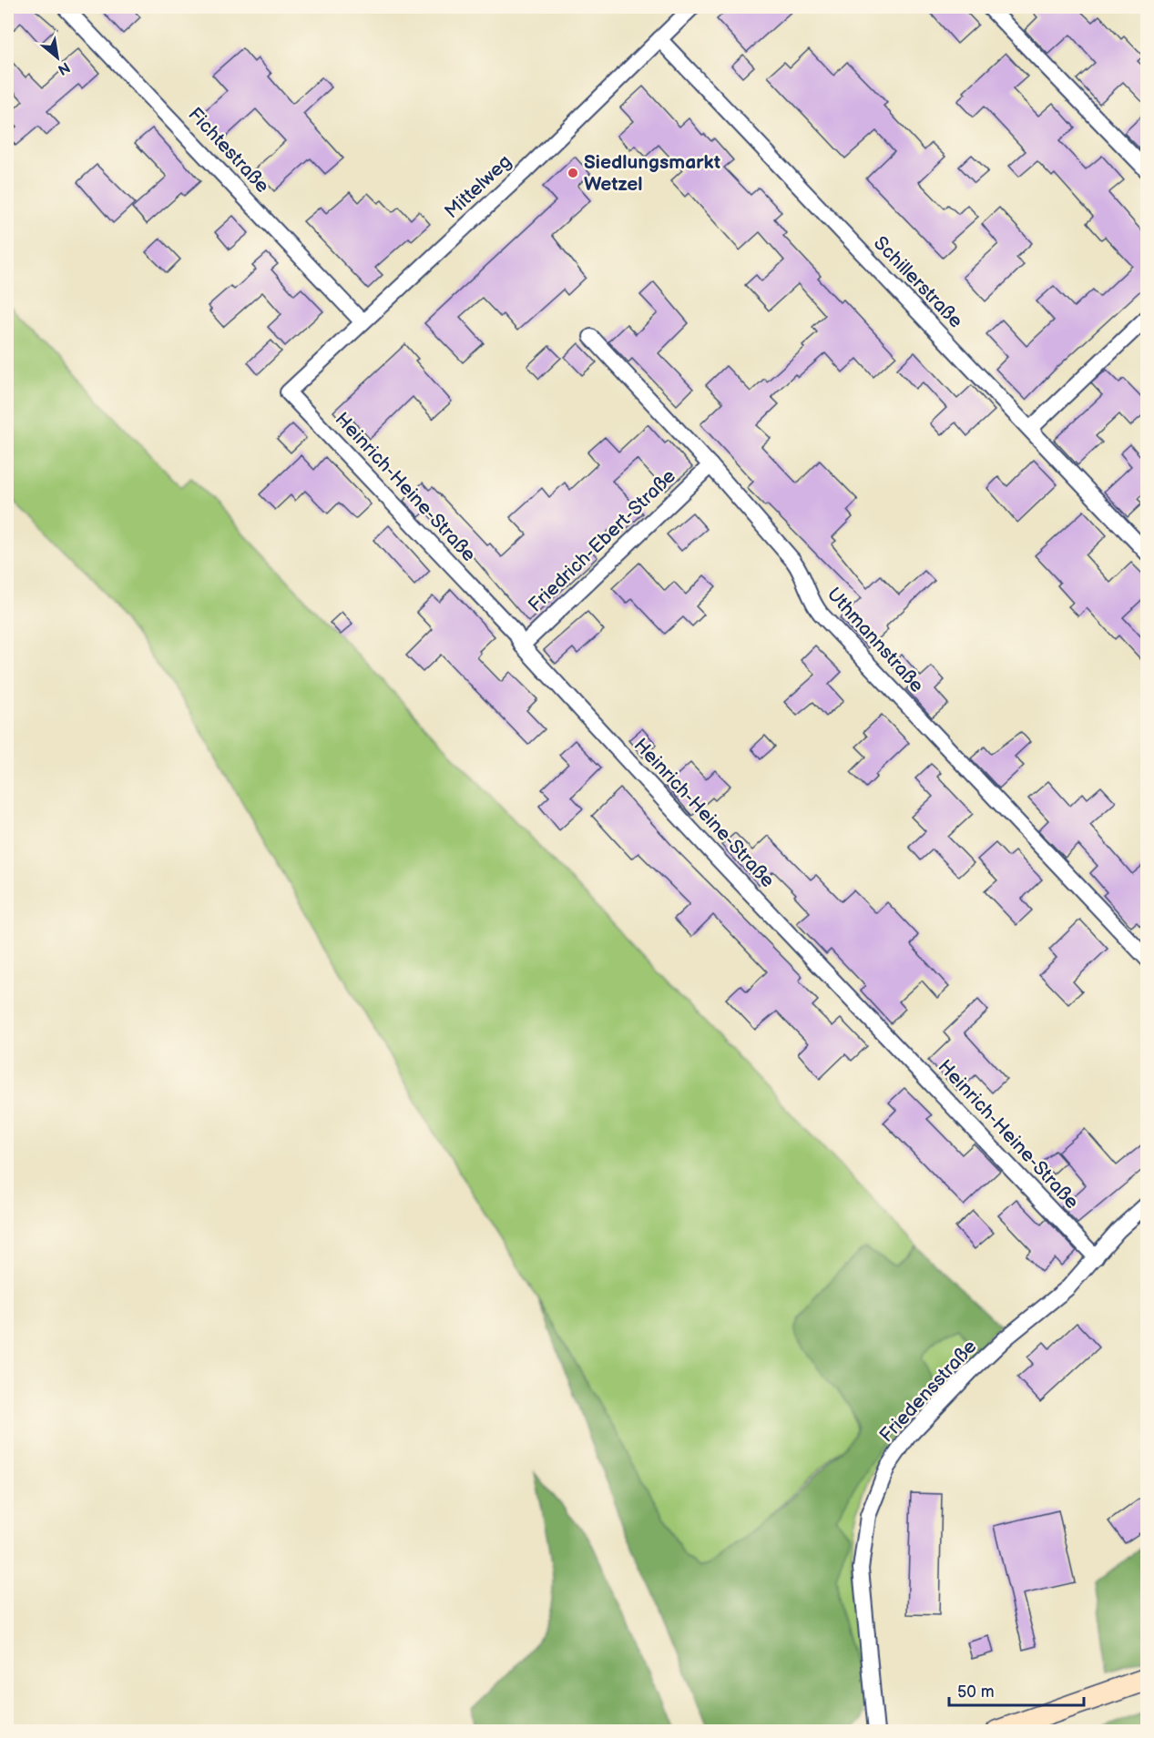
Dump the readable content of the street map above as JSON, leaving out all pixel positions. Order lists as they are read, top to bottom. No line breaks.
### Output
{"streets":{"street":["Fichtestraße","Mittelweg","Schillerstraße","Heinrich-Heine-Straße","Friedrich-Ebert-Straße","Uthmannstraße","Friedensstraße"]},"crossings":[["Fichtestraße","Mittelweg"],["Mittelweg","Schillerstraße"],["Mittelweg","Heinrich-Heine-Straße"],["Heinrich-Heine-Straße","Friedrich-Ebert-Straße"],["Heinrich-Heine-Straße","Friedensstraße"],["Friedrich-Ebert-Straße","Uthmannstraße"]],"places":["Siedlungsmarkt Wetzel"],"scale_bar":"50 m","north":"bottom right"}
